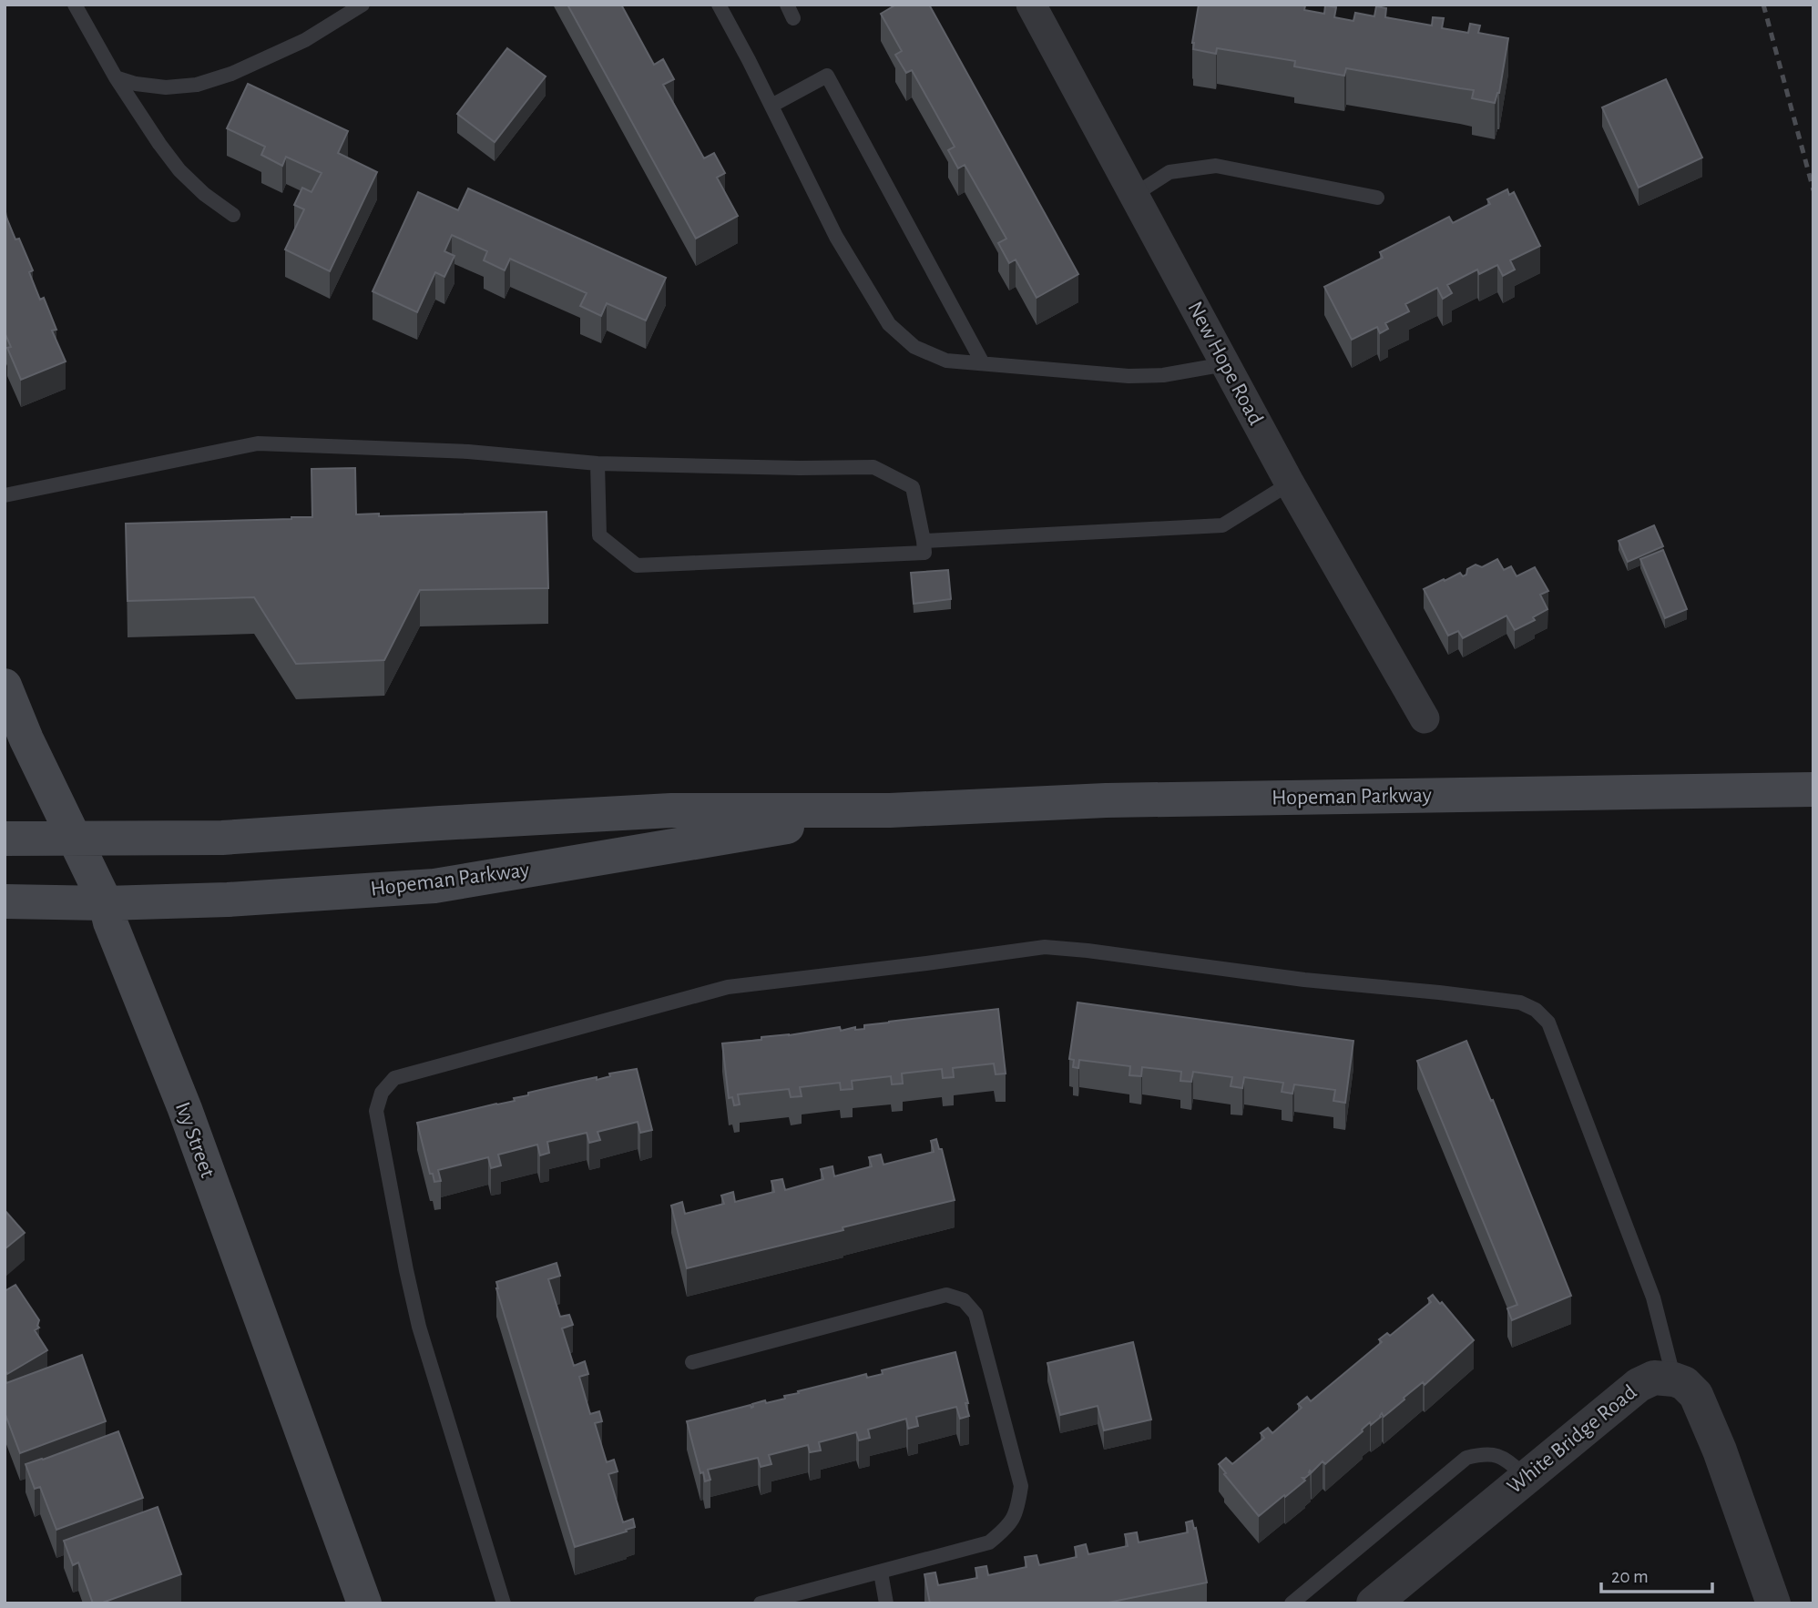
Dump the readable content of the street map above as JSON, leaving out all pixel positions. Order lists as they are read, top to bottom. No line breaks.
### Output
{"streets":{"main road":["Hopeman Parkway","Ivy Street"],"street":["New Hope Road","White Bridge Road"]},"crossings":[["Hopeman Parkway","Ivy Street"]],"scale_bar":"20 m"}
